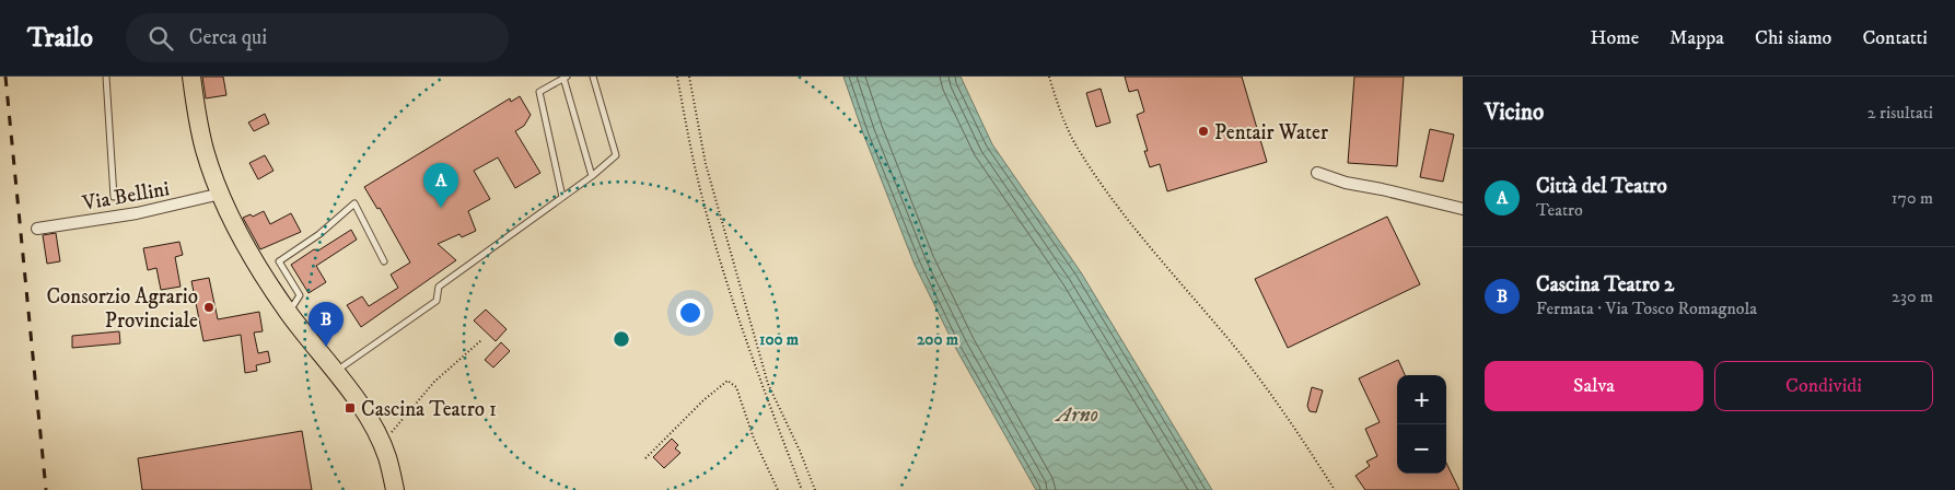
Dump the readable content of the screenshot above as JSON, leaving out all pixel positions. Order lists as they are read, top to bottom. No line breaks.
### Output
{"streets":{"street":["Via Bellini"]},"water":["Arno"],"places":{"other":["Pentair Water","Consorzio Agrario Provinciale"],"transit":["Cascina Teatro 1"]},"page":{"header":"Trailo","search":"Cerca qui","nav":["Home","Mappa","Chi siamo","Contatti"],"heading":["Vicino","2 risultati"],"list":[{"mark":"A","name":"Città del Teatro","note":"Teatro","value":"170 m"},{"mark":"B","name":"Cascina Teatro 2","note":"Fermata · Via Tosco Romagnola","value":"230 m"}],"pins":["A","B"],"buttons":["Salva","Condividi"],"map_buttons":["+","−"]},"rings":["100 m","200 m"]}
